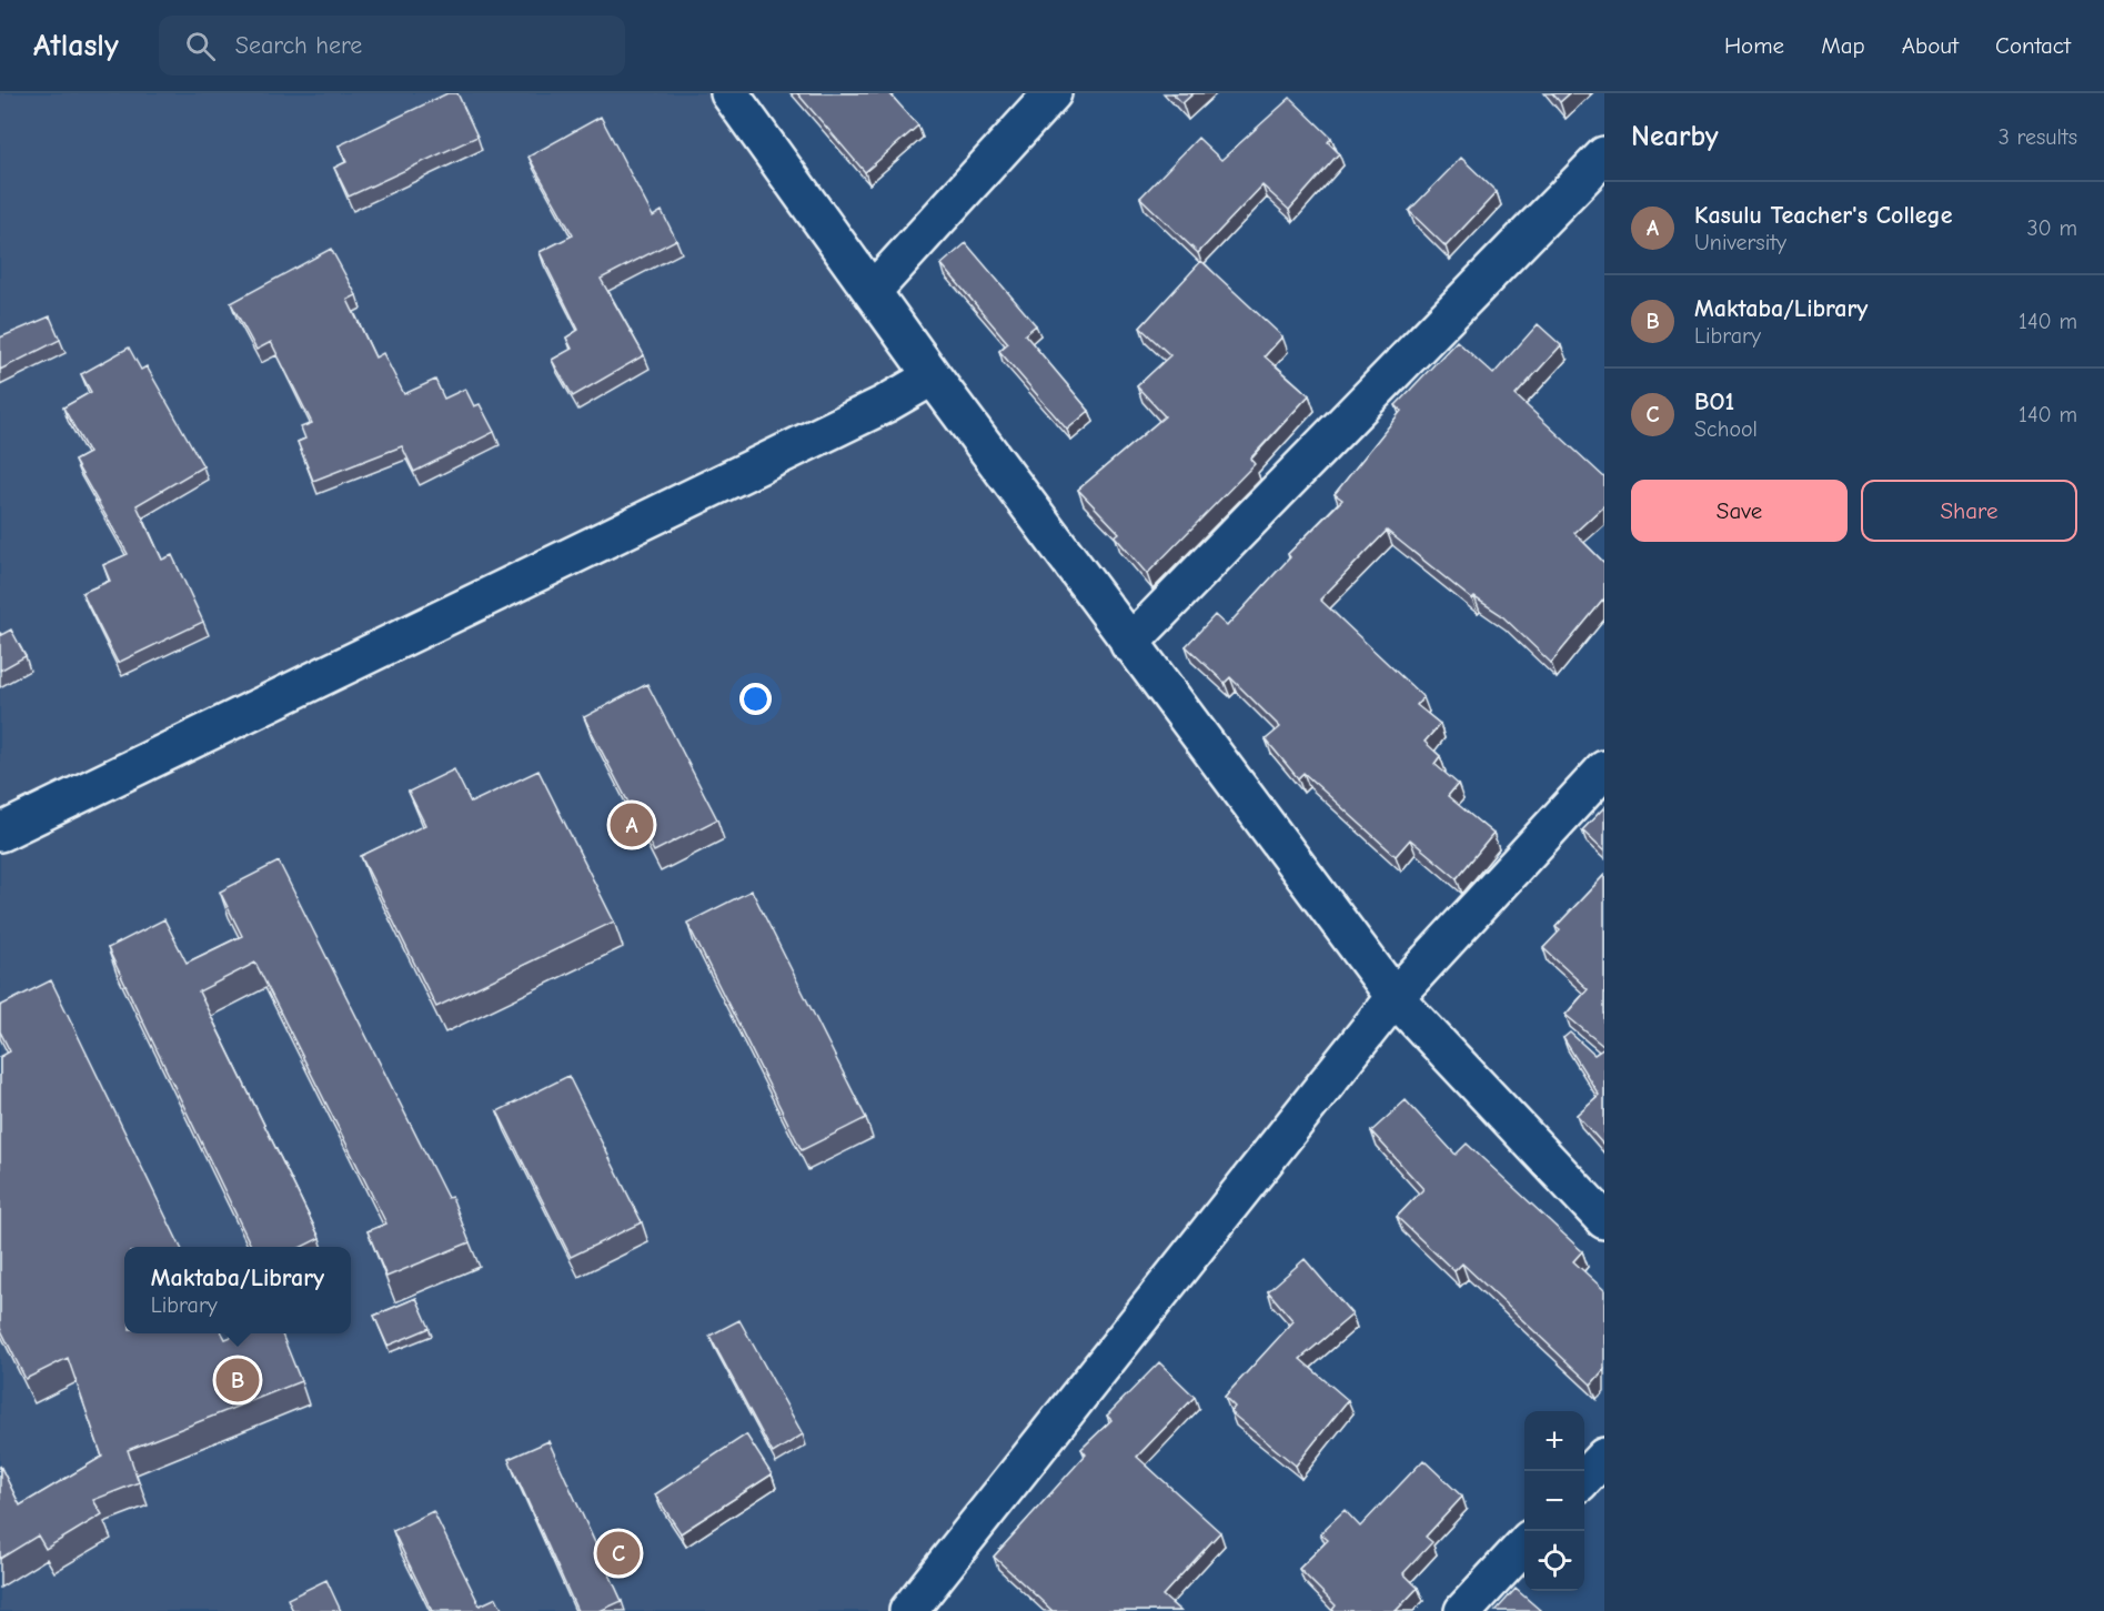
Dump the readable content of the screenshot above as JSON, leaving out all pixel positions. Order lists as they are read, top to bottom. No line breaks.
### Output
{"page":{"header":"Atlasly","search":"Search here","nav":["Home","Map","About","Contact"],"heading":["Nearby","3 results"],"list":[{"mark":"A","name":"Kasulu Teacher's College","note":"University","value":"30 m"},{"mark":"B","name":"Maktaba/Library","note":"Library","value":"140 m"},{"mark":"C","name":"BO1","note":"School","value":"140 m"}],"buttons":["Save","Share"],"pins":["A","B","C"],"popup":["Maktaba/Library","Library"],"map_buttons":["+","−"]}}
